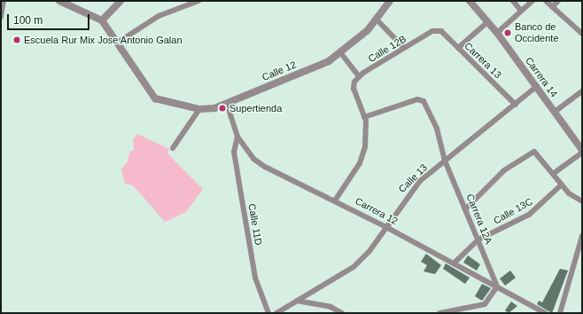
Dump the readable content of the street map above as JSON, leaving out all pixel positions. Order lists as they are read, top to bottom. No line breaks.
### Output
{"streets":{"street":["Calle 12B","Carrera 13","Calle 12","Carrera 14","Calle 13","Carrera 12","Calle 13C","Carrera 12A","Calle 11D"]},"crossings":[["Calle 12B","Carrera 13"],["Carrera 13","Calle 13"],["Calle 12","Carrera 12"],["Carrera 14","Calle 13"],["Calle 13","Carrera 12"],["Calle 13","Carrera 12A"],["Carrera 12","Calle 13C"],["Carrera 12","Carrera 12A"],["Carrera 12","Calle 11D"],["Calle 13C","Carrera 12A"]],"places":["Banco de Occidente","Escuela Rur Mix Jose Antonio Galan","Supertienda"],"scale_bar":"100 m"}
